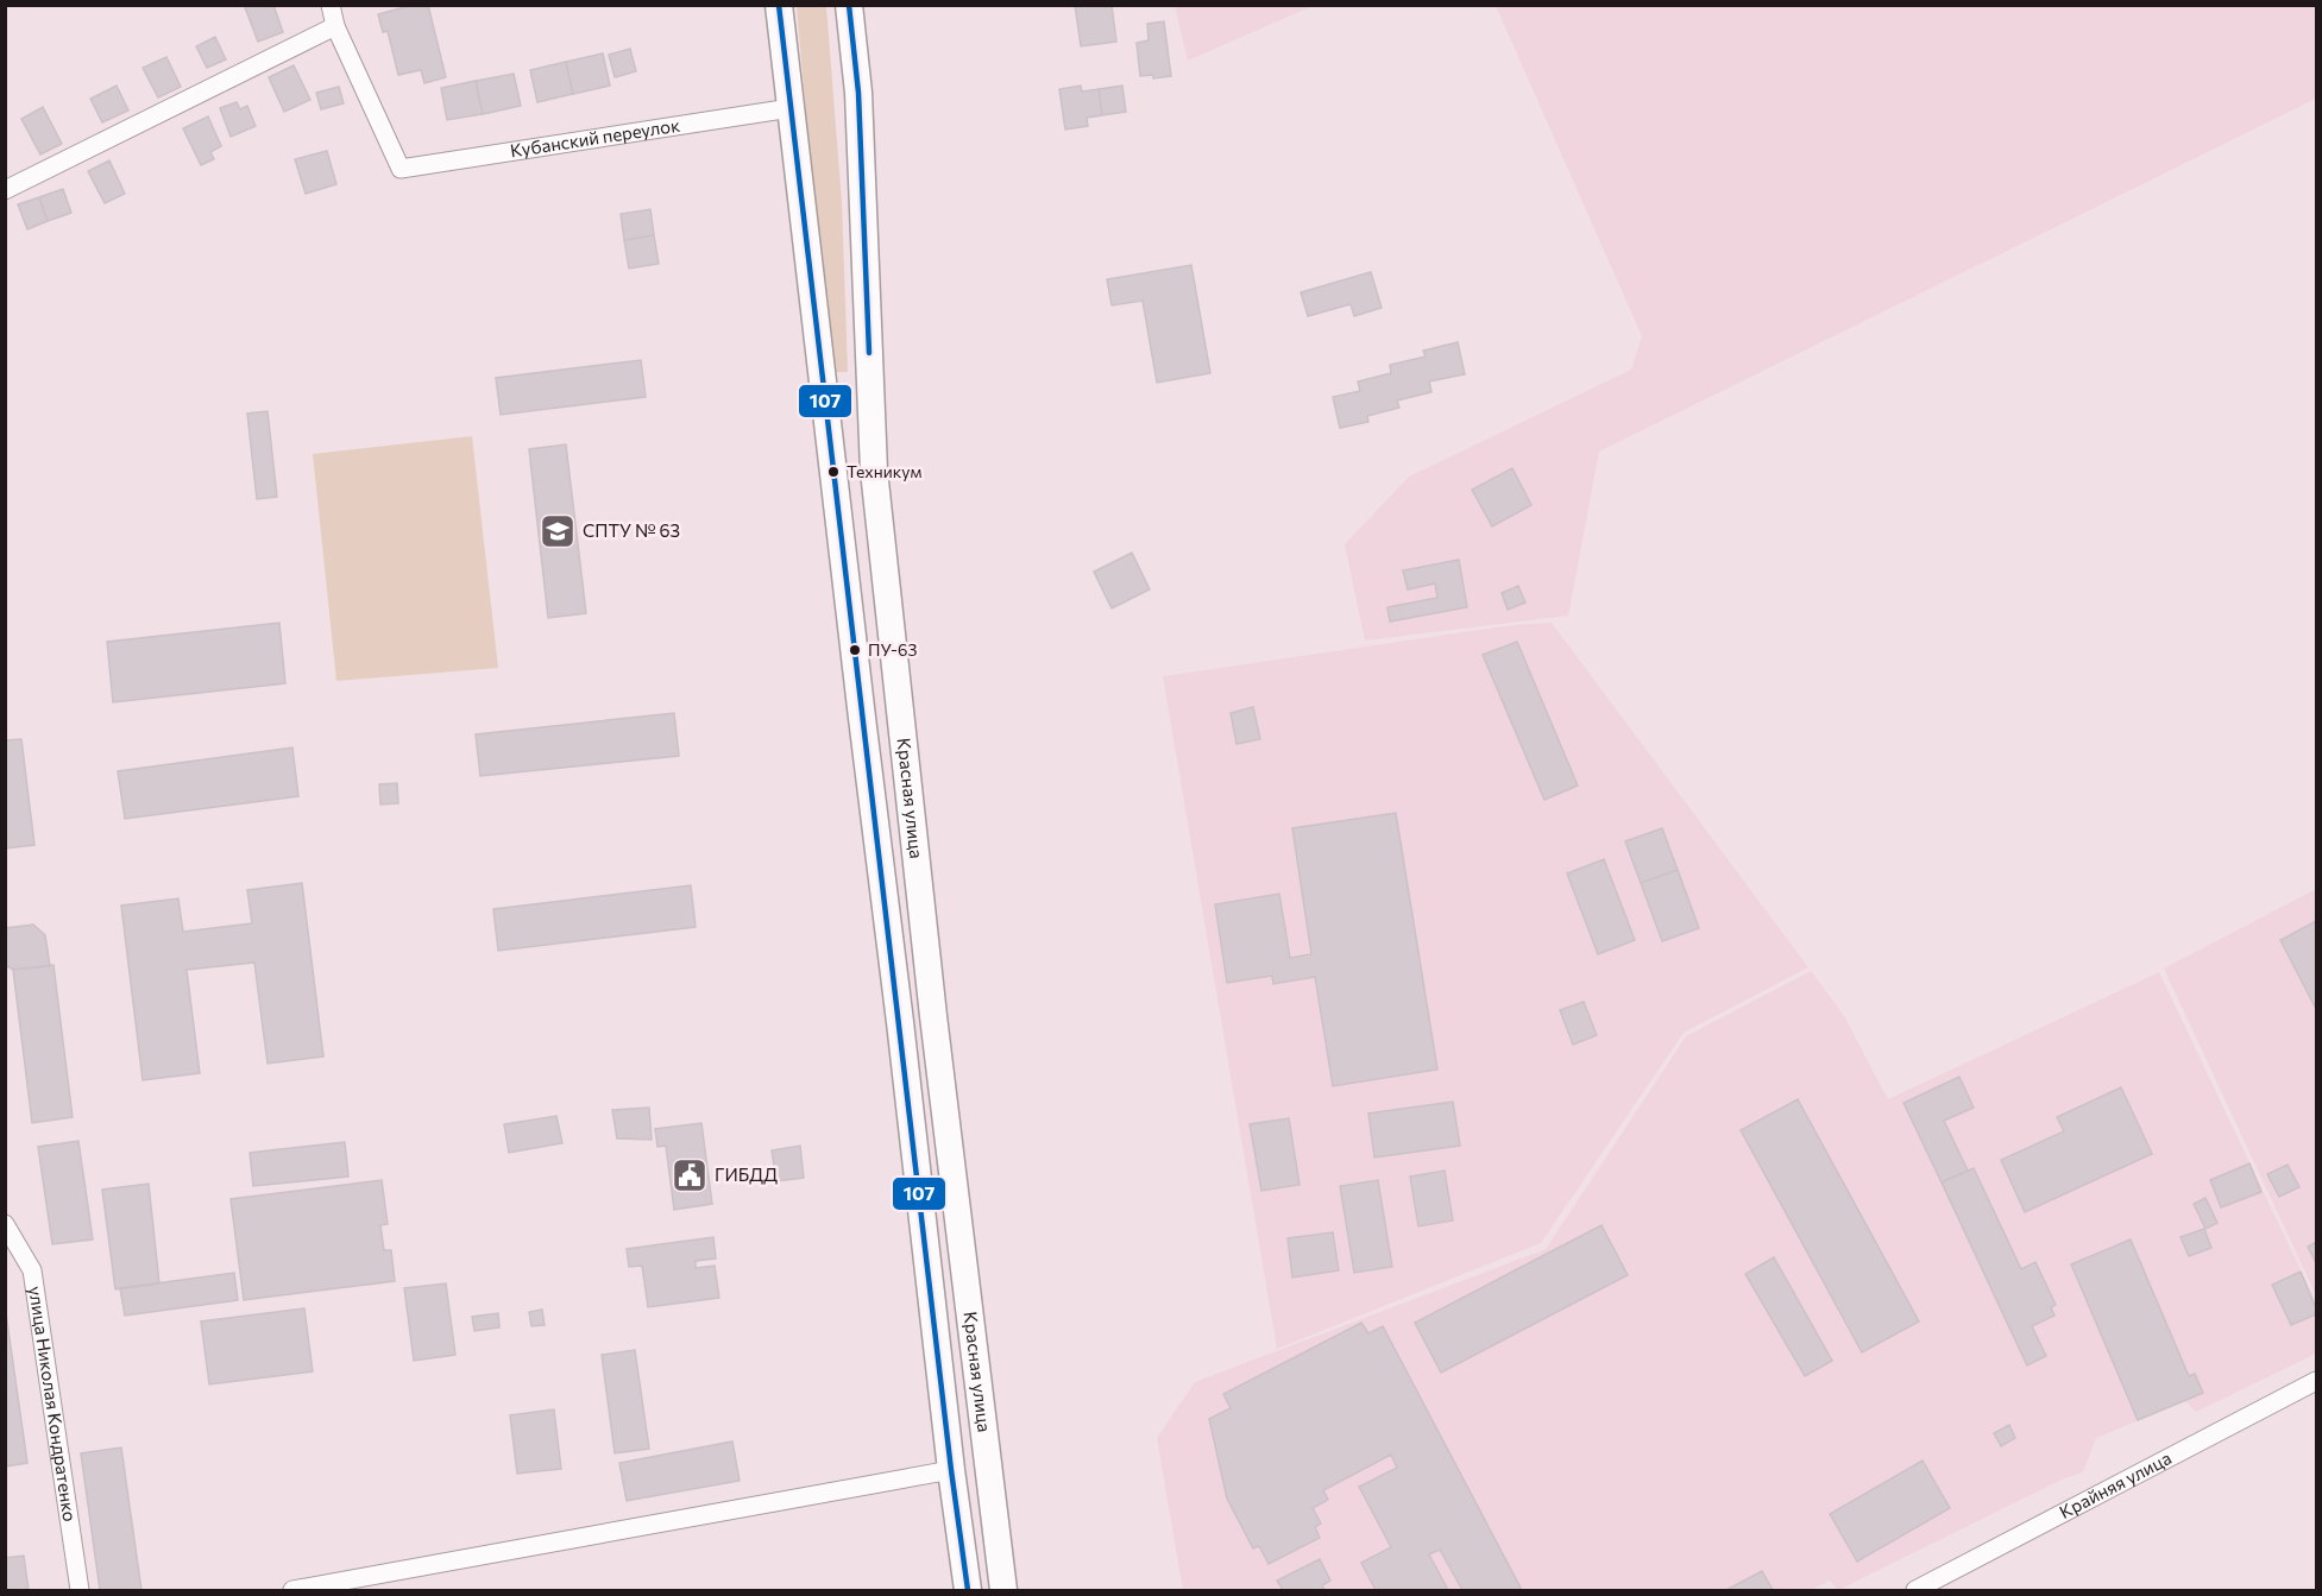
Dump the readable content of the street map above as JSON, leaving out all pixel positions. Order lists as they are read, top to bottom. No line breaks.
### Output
{"streets":{"main road":["Красная улица"],"street":["Кубанский переулок","улица Николая Кондратенко","Крайняя улица"]},"crossings":[["Кубанский переулок","Красная улица"]],"places":{"other":["Техникум","ПУ-63"],"school or university":["СПТУ № 63"],"public building":["ГИБДД"]},"lines":["transit line 107"]}
